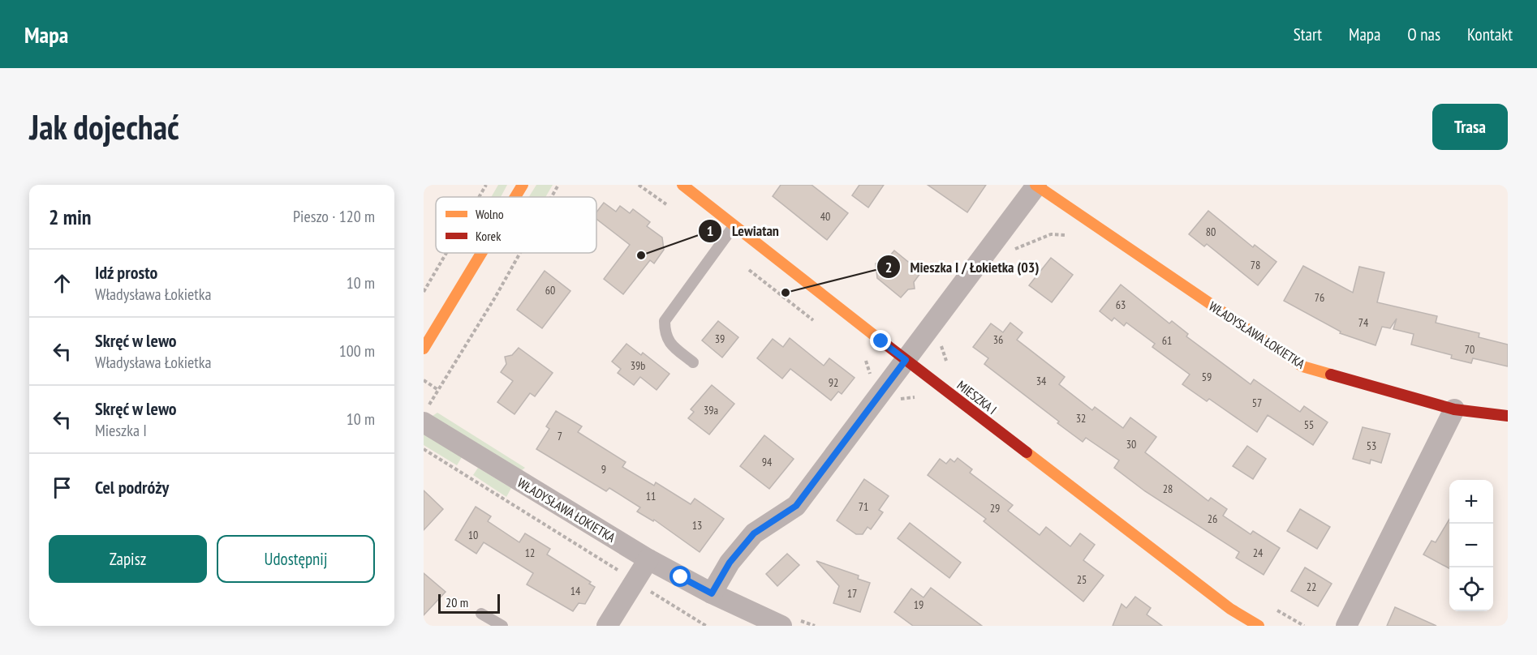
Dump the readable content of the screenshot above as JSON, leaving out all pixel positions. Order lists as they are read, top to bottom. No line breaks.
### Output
{"streets":{"street":["WŁADYSŁAWA ŁOKIETKA","MIESZKA I"]},"crossings":[["WŁADYSŁAWA ŁOKIETKA","MIESZKA I"]],"places":["Lewiatan","Mieszka I / Łokietka (03)"],"house_numbers":["40","80","78","60","76","63","74","39","36","61","70","39b","59","34","92","57","39a","32","55","7","30","53","94","9","28","11","71","29","26","13","10","12","24","25","22","14","17","19"],"legend":["Wolno","Korek"],"scale_bar":"20 m","page":{"header":"Mapa","nav":["Start","Mapa","O nas","Kontakt"],"buttons":["Trasa",["Zapisz","Udostępnij"]],"title":"Jak dojechać","heading":["2 min","Pieszo · 120 m"],"list":[["Idź prosto","Władysława Łokietka","10 m"],["Skręć w lewo","Władysława Łokietka","100 m"],["Skręć w lewo","Mieszka I","10 m"],"Cel podróży"],"map_buttons":["+","−"],"scale":"20 m"}}
